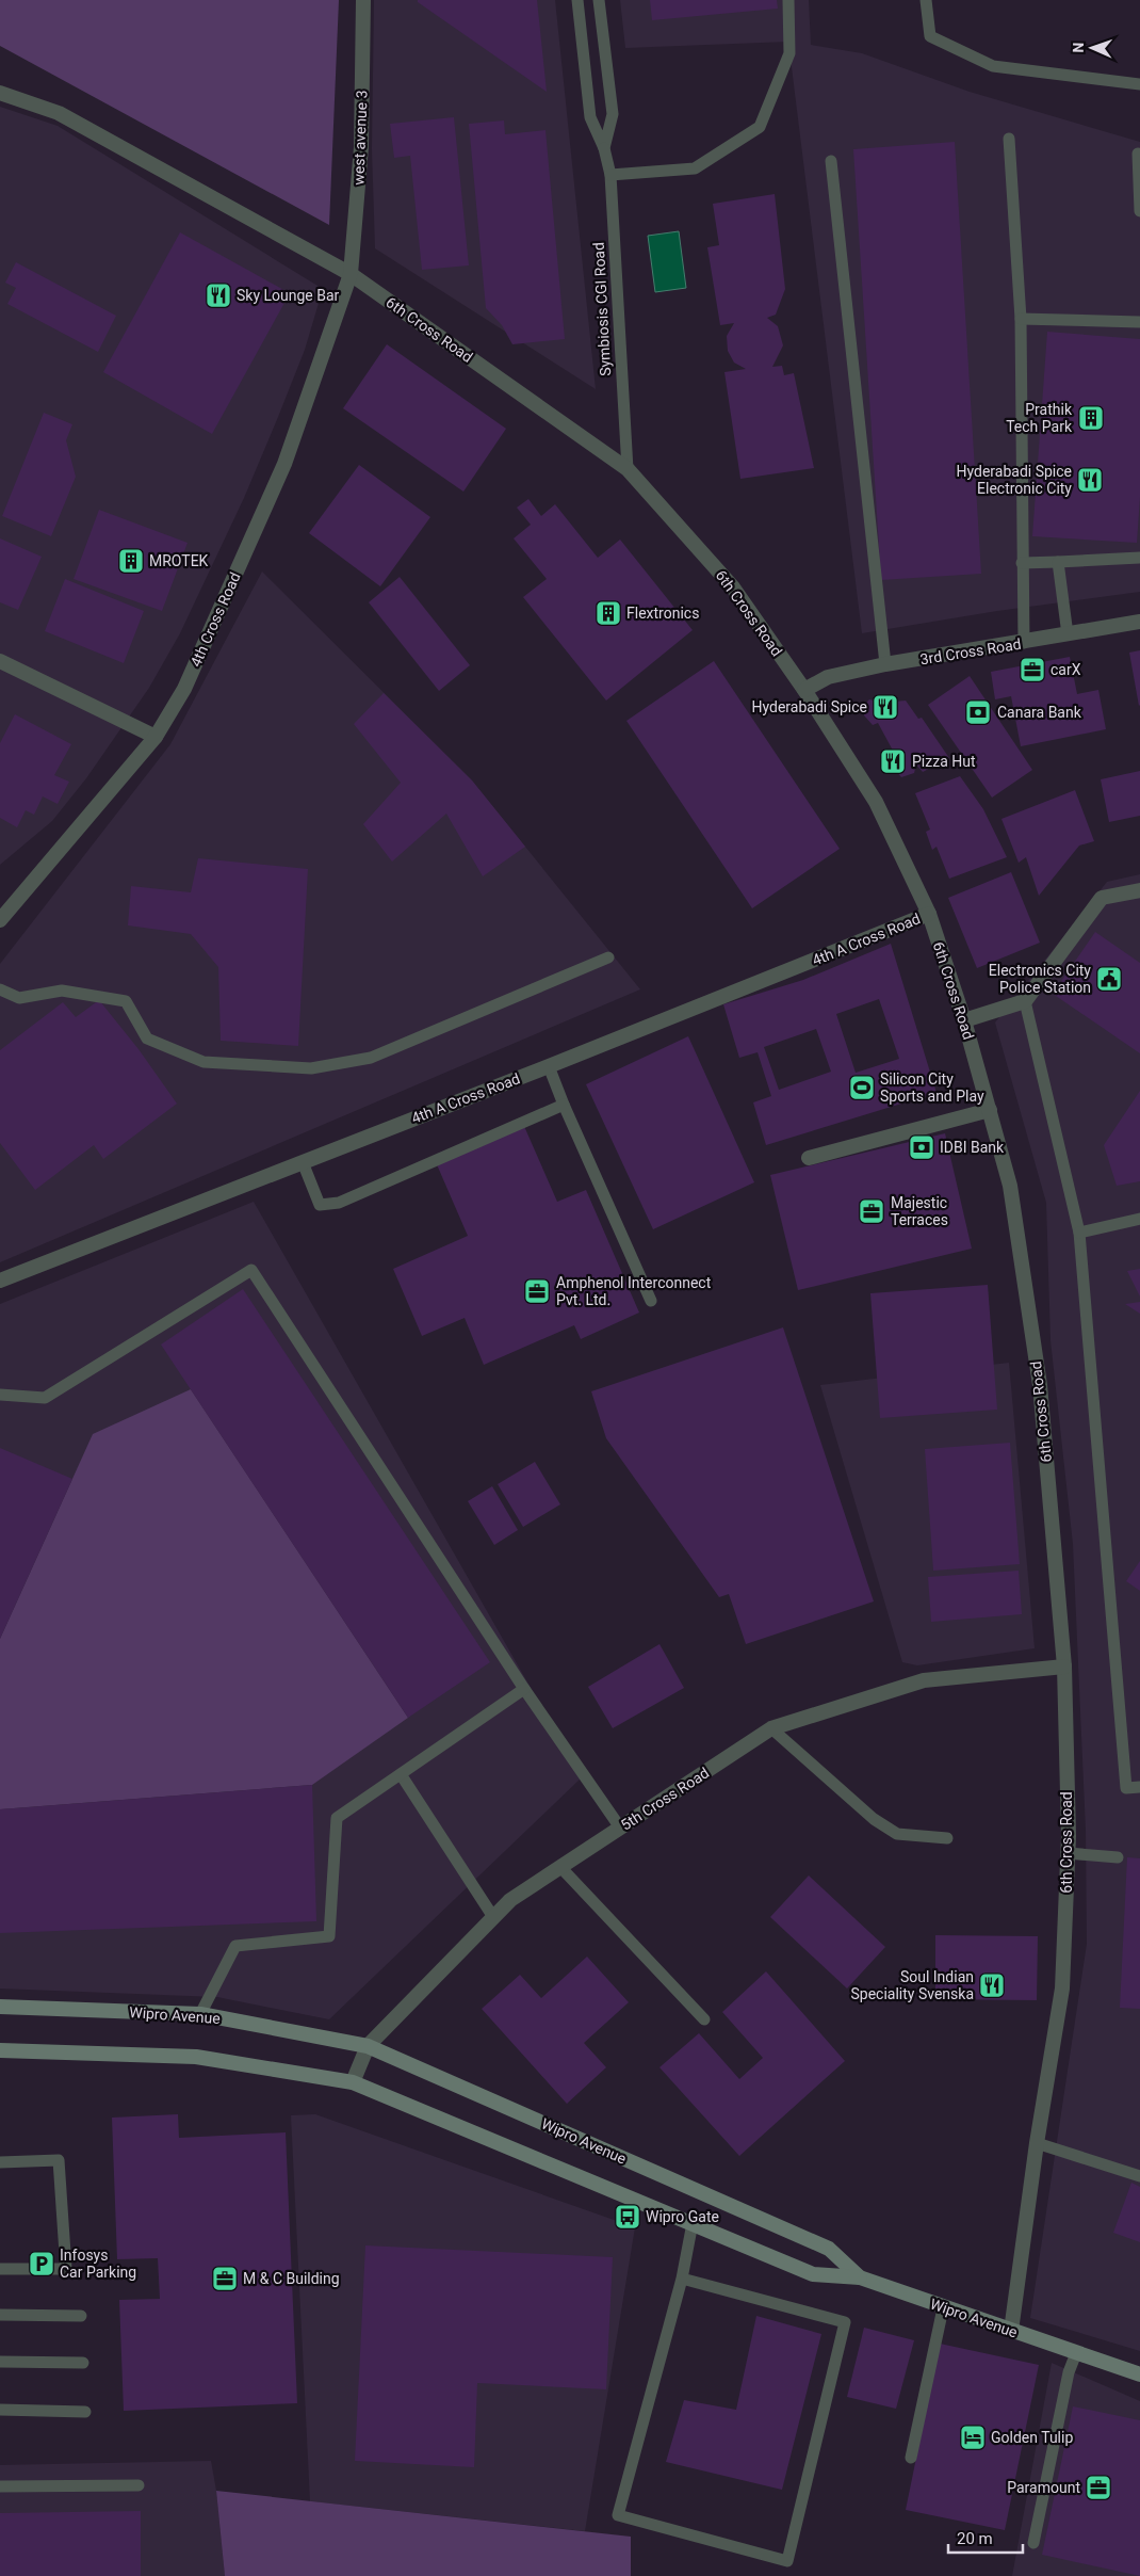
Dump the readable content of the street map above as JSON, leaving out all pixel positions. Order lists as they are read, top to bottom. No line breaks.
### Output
{"streets":{"main road":["Wipro Avenue"],"street":["west avenue 3","6th Cross Road","4th Cross Road","3rd Cross Road","4th A Cross Road","5th Cross Road"],"lane":["Symbiosis CGI Road"]},"crossings":[["west avenue 3","6th Cross Road"],["west avenue 3","4th Cross Road"],["Symbiosis CGI Road","6th Cross Road"],["6th Cross Road","4th Cross Road"],["6th Cross Road","3rd Cross Road"],["6th Cross Road","4th A Cross Road"],["6th Cross Road","5th Cross Road"],["6th Cross Road","Wipro Avenue"],["5th Cross Road","Wipro Avenue"]],"places":{"restaurant":["Sky Lounge Bar","Hyderabadi Spice Electronic City","Hyderabadi Spice","Pizza Hut","Soul Indian Speciality Svenska"],"building":["Prathik Tech Park","MROTEK","Flextronics"],"office":["carX","Majestic Terraces","Amphenol Interconnect Pvt. Ltd.","M & C Building","Paramount"],"bank":["Canara Bank","IDBI Bank"],"public building":["Electronics City Police Station"],"sports":["Silicon City Sports and Play"],"bus stop":["Wipro Gate"],"parking":["Infosys Car Parking"],"hotel":["Golden Tulip"]},"scale_bar":"20 m","north":"left"}
